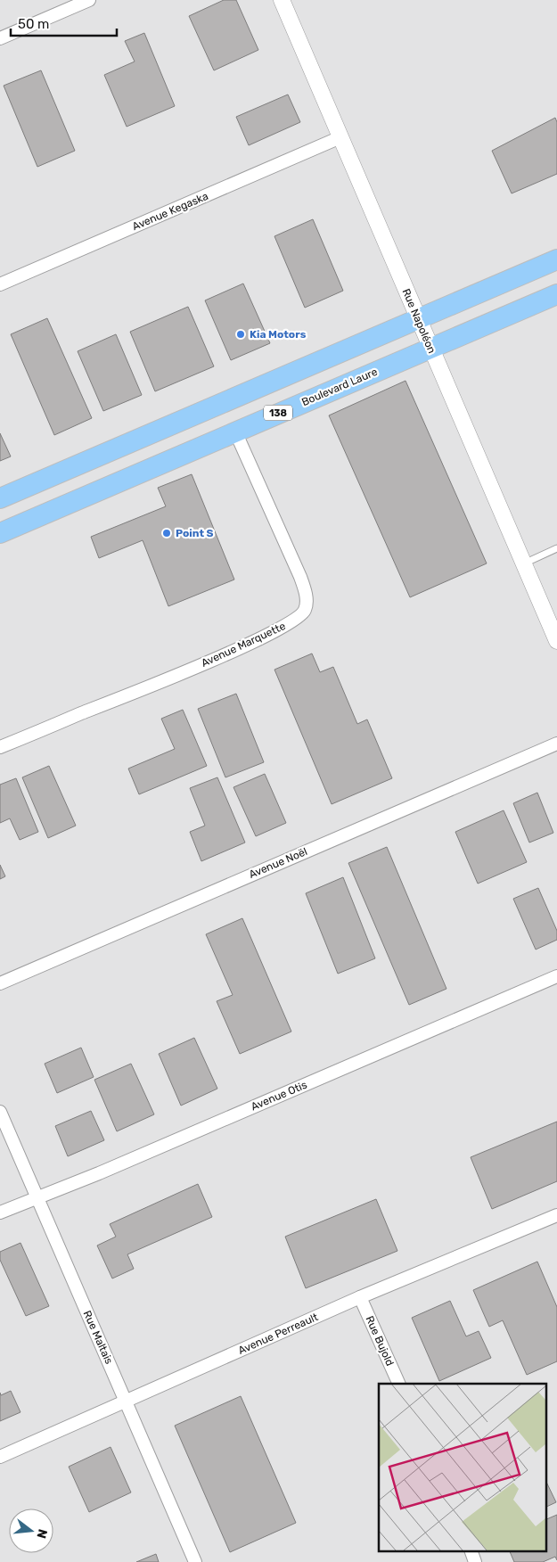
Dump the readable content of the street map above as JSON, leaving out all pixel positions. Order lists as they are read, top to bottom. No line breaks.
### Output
{"streets":{"highway":["Boulevard Laure","138"],"street":["Avenue Kegaska","Rue Napoléon","Avenue Marquette","Avenue Noël","Avenue Otis","Avenue Perreault","Rue Maltais","Rue Bujold"]},"crossings":[["Avenue Kegaska","Rue Napoléon"],["Rue Napoléon","Boulevard Laure"],["Boulevard Laure","Avenue Marquette"],["Avenue Otis","Rue Maltais"],["Avenue Perreault","Rue Maltais"],["Avenue Perreault","Rue Bujold"]],"places":["Kia Motors","Point S"],"scale_bar":"50 m","north":"right"}
